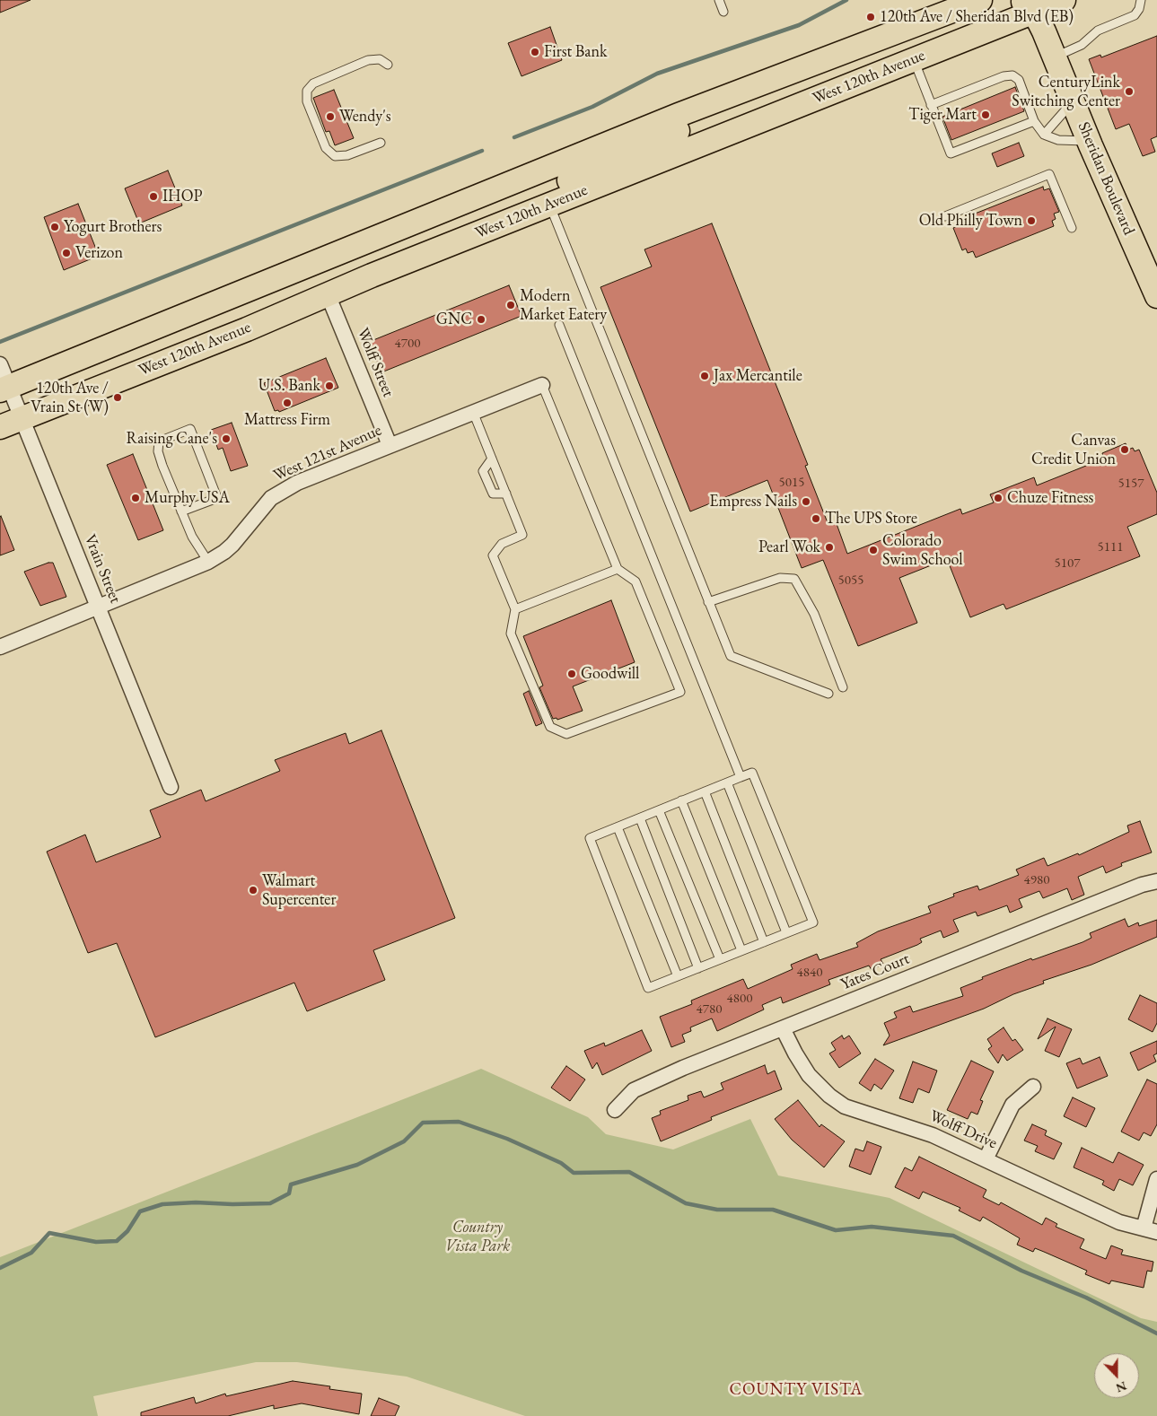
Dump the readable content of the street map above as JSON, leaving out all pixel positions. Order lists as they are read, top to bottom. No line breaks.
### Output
{"streets":{"main road":["West 120th Avenue","Sheridan Boulevard"],"street":["Wolff Street","West 121st Avenue","Vrain Street","Yates Court","Wolff Drive"]},"crossings":[["West 120th Avenue","Sheridan Boulevard"],["West 120th Avenue","Wolff Street"],["West 120th Avenue","Vrain Street"],["Wolff Street","West 121st Avenue"],["West 121st Avenue","Vrain Street"],["Yates Court","Wolff Drive"]],"districts":["COUNTY VISTA"],"parks":["Country Vista Park"],"places":["120th Ave / Sheridan Blvd (EB)","First Bank","CenturyLink Switching Center","Tiger Mart","Wendy's","IHOP","Old Philly Town","Yogurt Brothers","Verizon","Modern Market Eatery","GNC","Jax Mercantile","U.S. Bank","120th Ave / Vrain St (W)","Mattress Firm","Raising Cane's","Canvas Credit Union","Murphy USA","Chuze Fitness","Empress Nails","The UPS Store","Pearl Wok","Colorado Swim School","Goodwill","Walmart Supercenter"],"house_numbers":["4700","5015","5157","5111","5107","5055","4980","4840","4800","4780"],"north":"bottom"}
